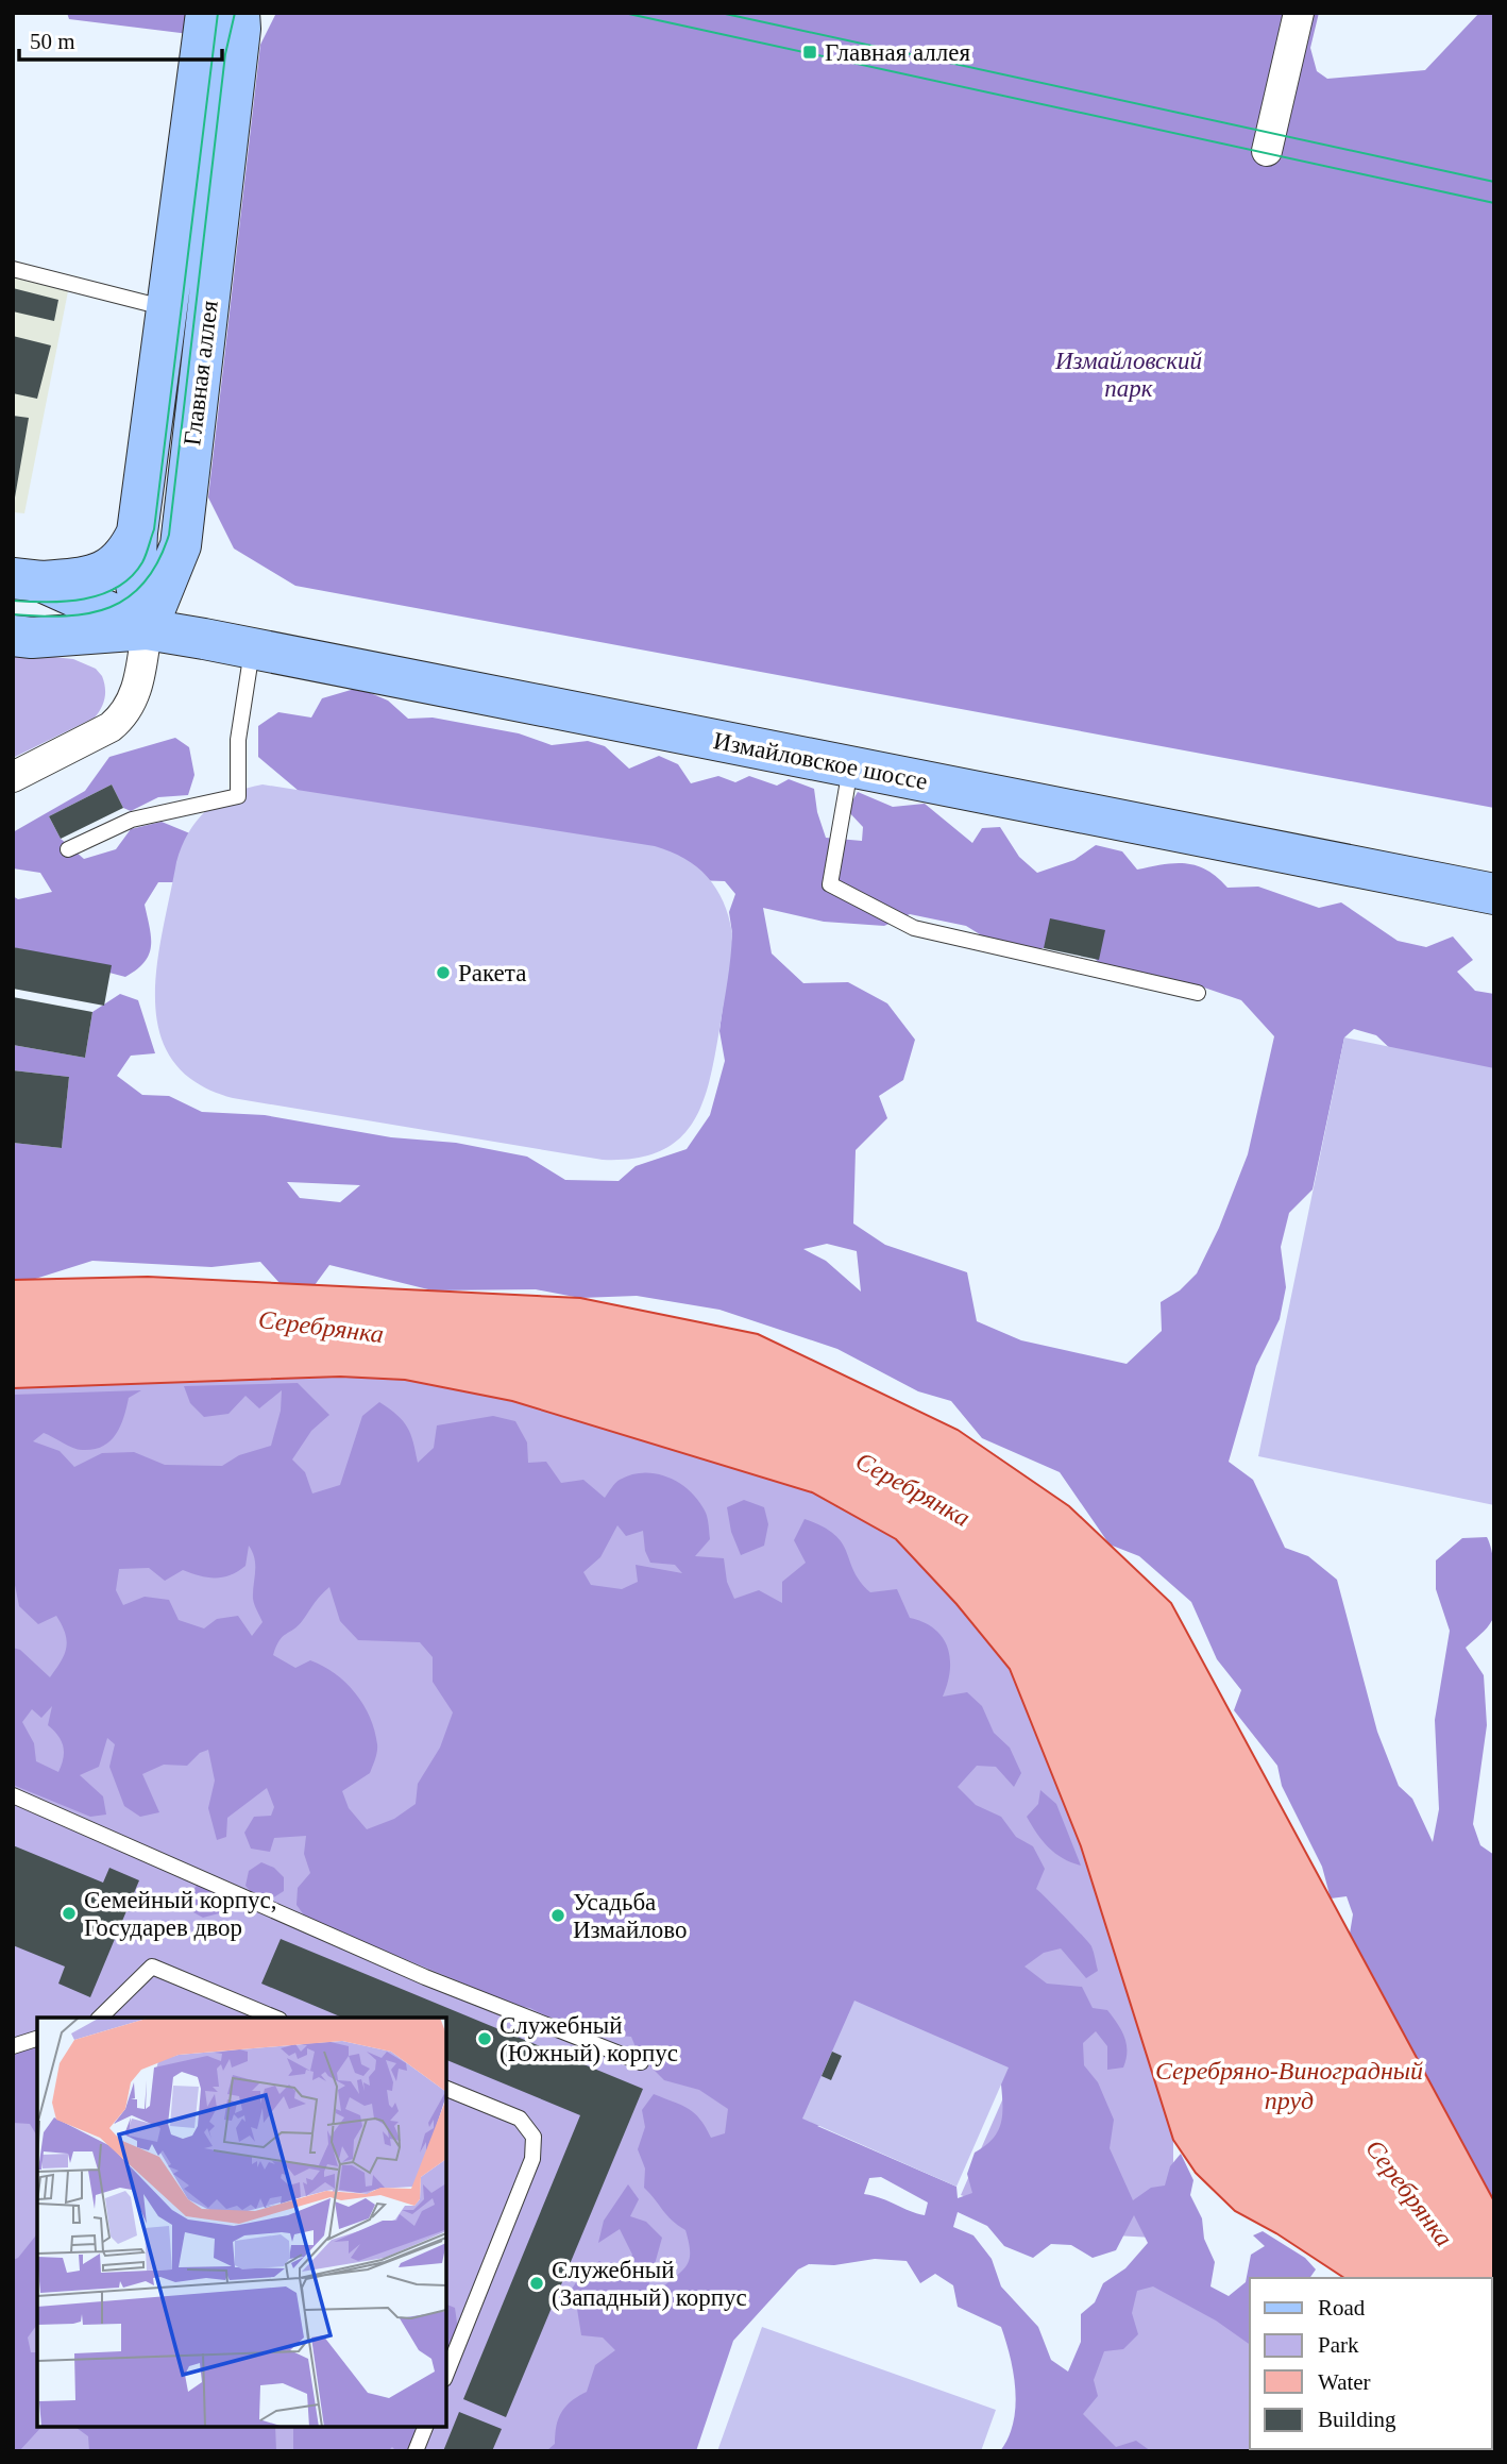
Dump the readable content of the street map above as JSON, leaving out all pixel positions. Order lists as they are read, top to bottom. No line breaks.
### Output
{"streets":{"main road":["Главная аллея","Измайловское шоссе"]},"crossings":[["Главная аллея","Измайловское шоссе"]],"water":["Серебрянка","Серебряно-Виноградный пруд"],"parks":["Измайловский парк"],"places":{"transit":["Главная аллея"],"other":["Ракета","Семейный корпус, Государев двор","Усадьба Измайлово","Служебный (Южный) корпус","Служебный (Западный) корпус"]},"legend":["Road","Park","Water","Building"],"scale_bar":"50 m"}
